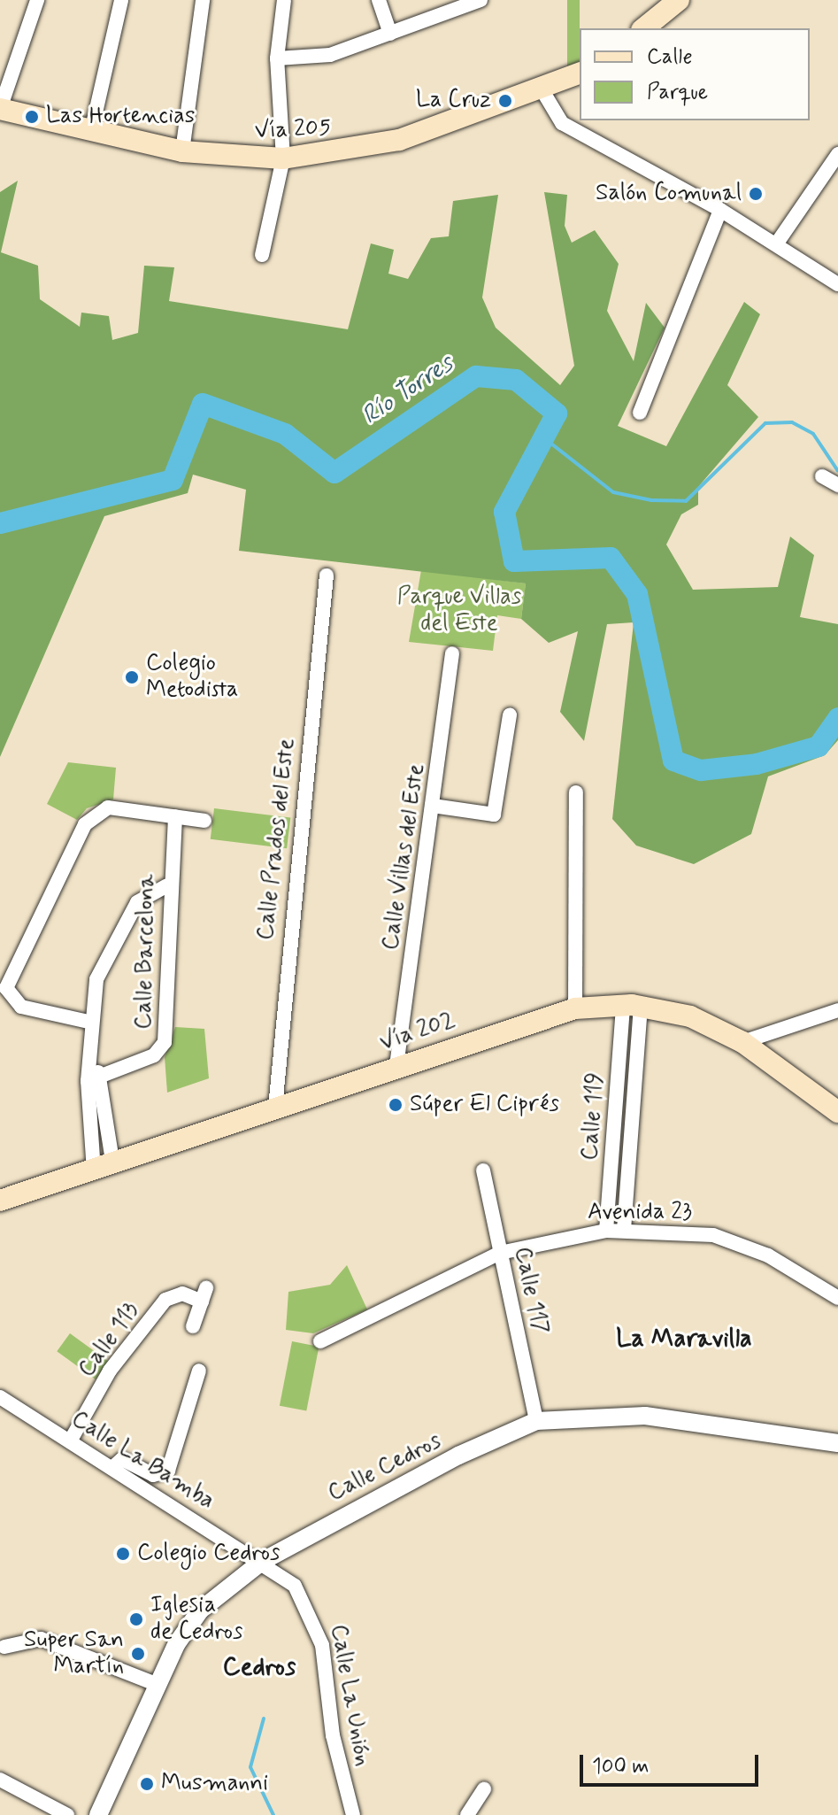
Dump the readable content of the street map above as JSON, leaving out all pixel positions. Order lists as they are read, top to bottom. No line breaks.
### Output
{"streets":{"main road":["Vía 205","Vía 202"],"street":["Calle Prados del Este","Calle Villas del Este","Calle Barcelona","Calle 119","Avenida 23","Calle 117","Calle 113","Calle La Bamba","Calle Cedros","Calle La Unión"]},"crossings":[["Calle Prados del Este","Vía 202"],["Calle Villas del Este","Vía 202"],["Vía 202","Calle 119"],["Calle 119","Avenida 23"],["Avenida 23","Calle 117"],["Calle 117","Calle Cedros"],["Calle 113","Calle La Bamba"],["Calle La Bamba","Calle Cedros"],["Calle La Bamba","Calle La Unión"],["Calle Cedros","Calle La Unión"]],"districts":["La Maravilla","Cedros"],"water":["Río Torres"],"parks":["Parque Villas del Este"],"places":["La Cruz","Las Hortencias","Salón Comunal","Colegio Metodista","Súper El Ciprés","Colegio Cedros","Iglesia de Cedros","Super San Martín","Musmanni"],"legend":["Calle","Parque"],"scale_bar":"100 m"}
